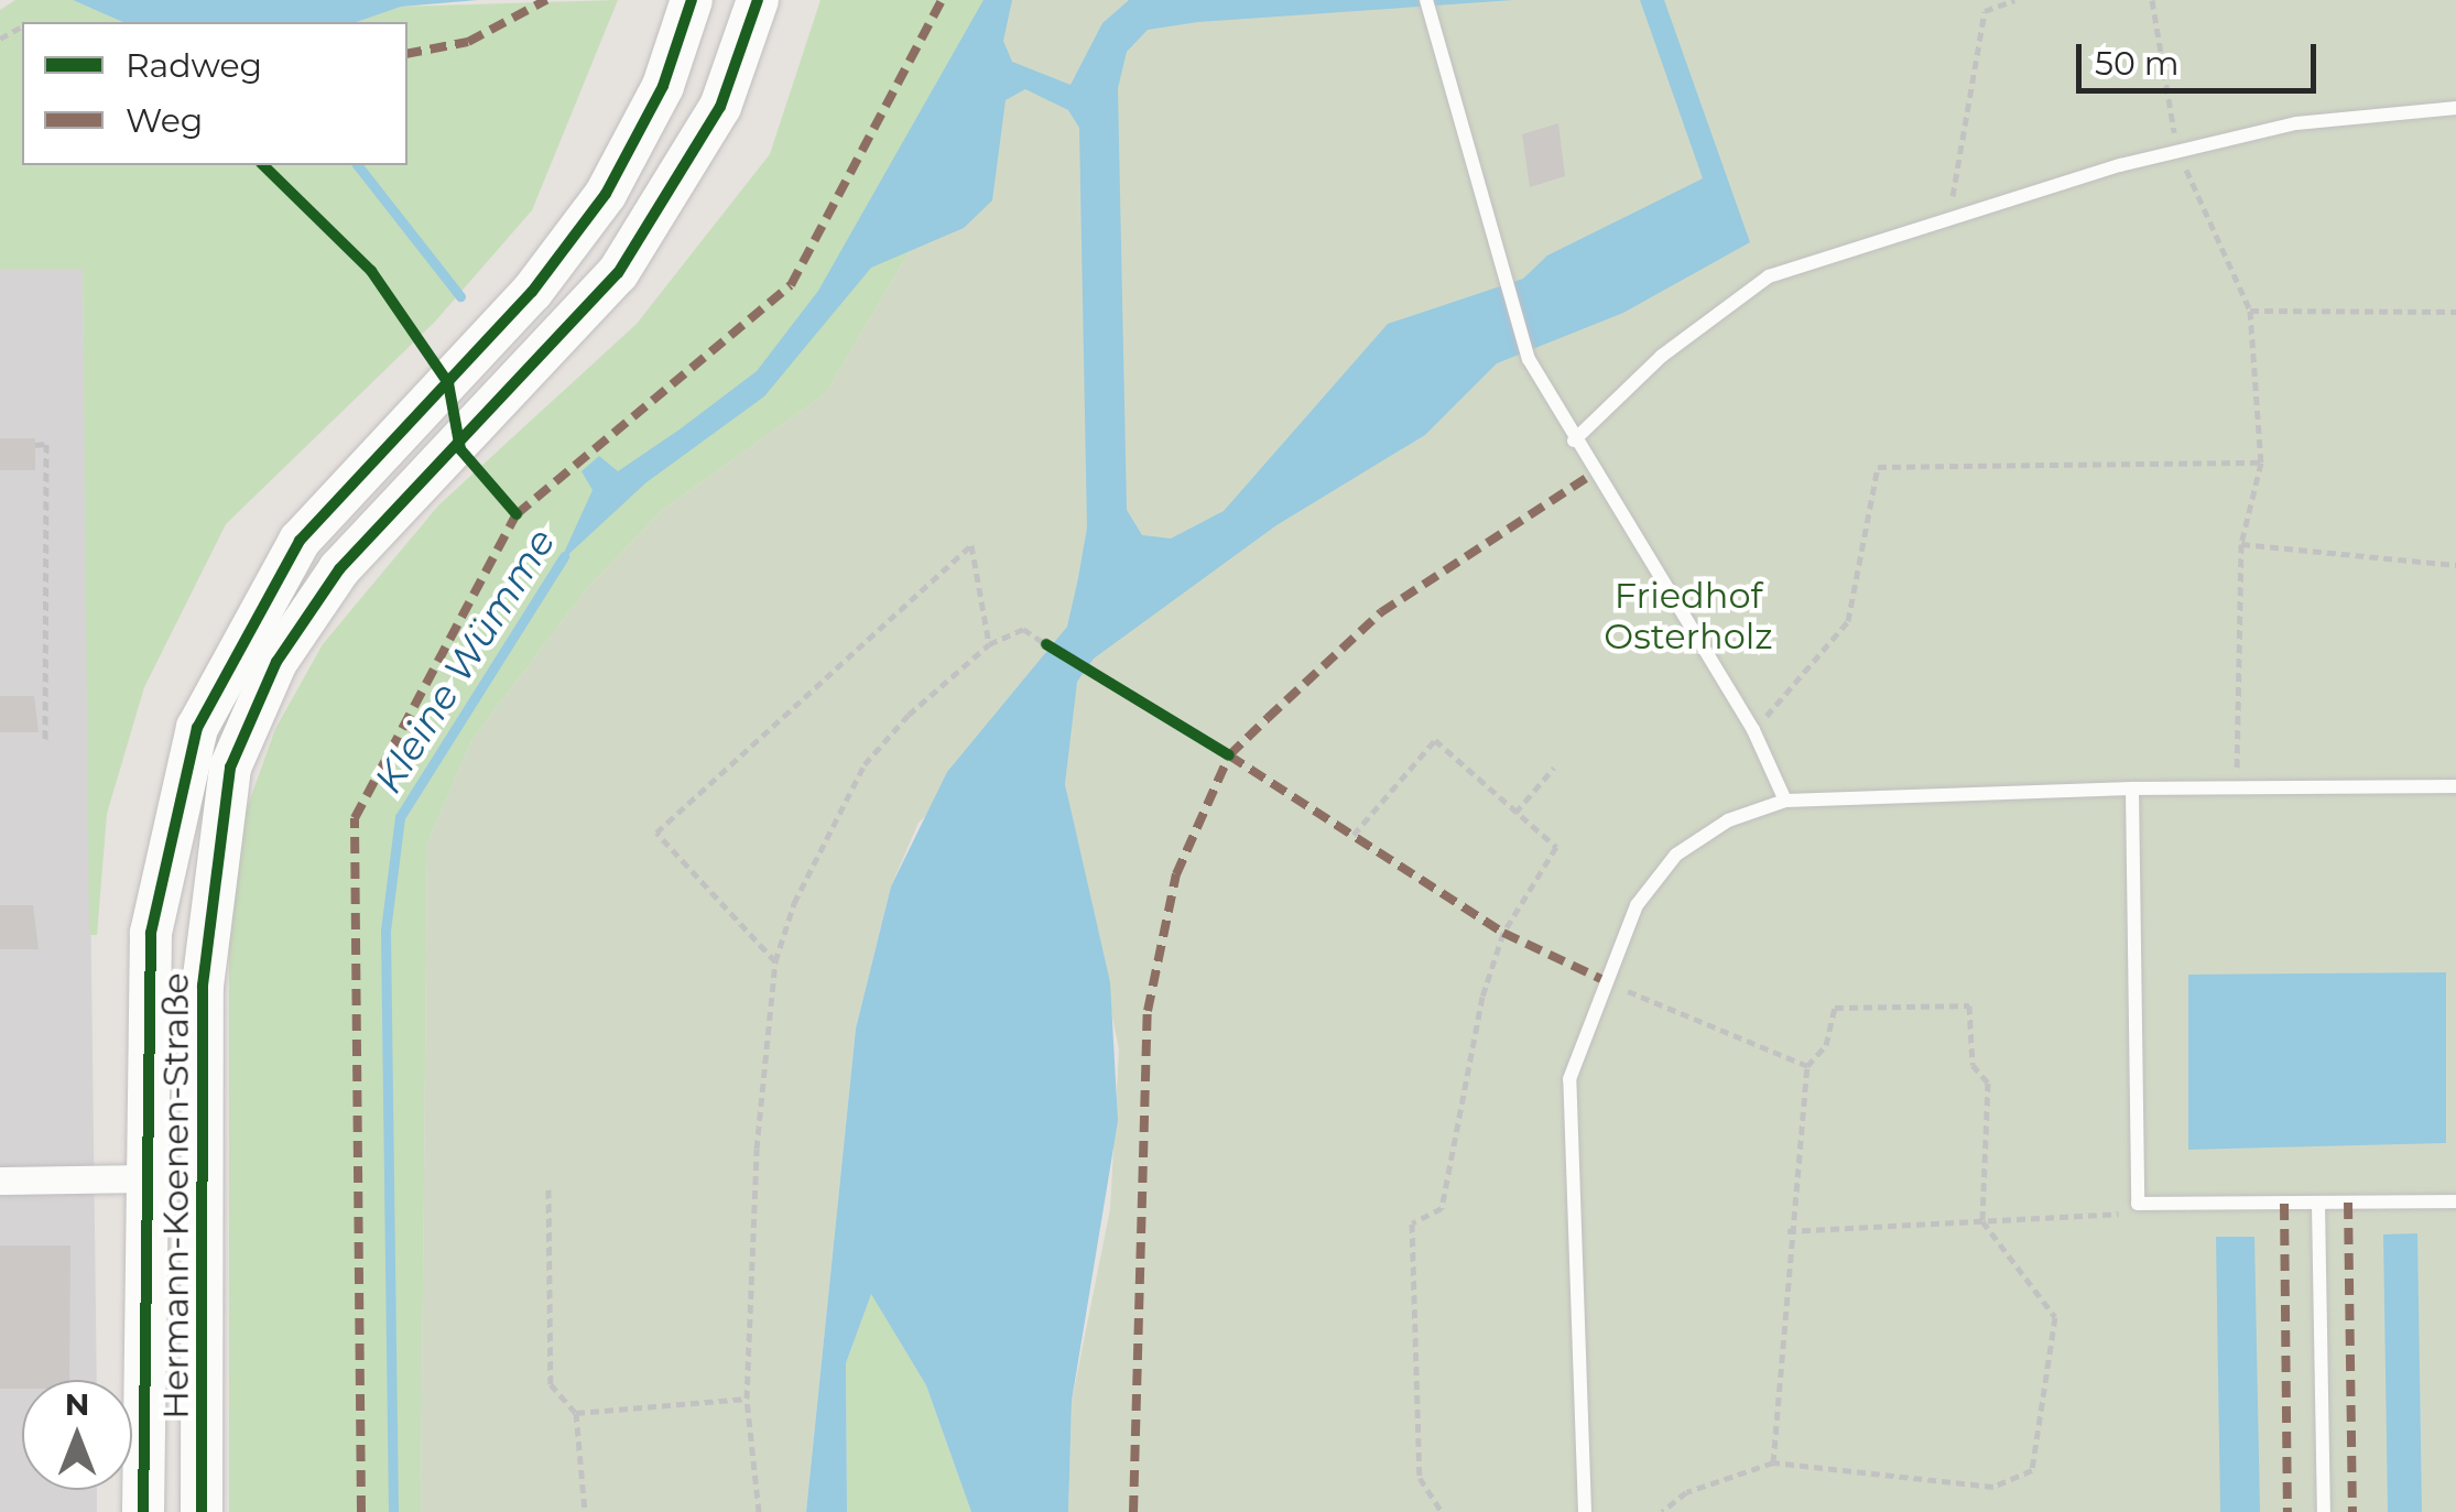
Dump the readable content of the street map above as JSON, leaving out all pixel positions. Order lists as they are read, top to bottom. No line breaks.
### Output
{"streets":{"main road":["Hermann-Koenen-Straße"]},"water":["Kleine Wümme"],"parks":["Friedhof Osterholz"],"legend":["Radweg","Weg"],"scale_bar":"50 m","north":"top"}
